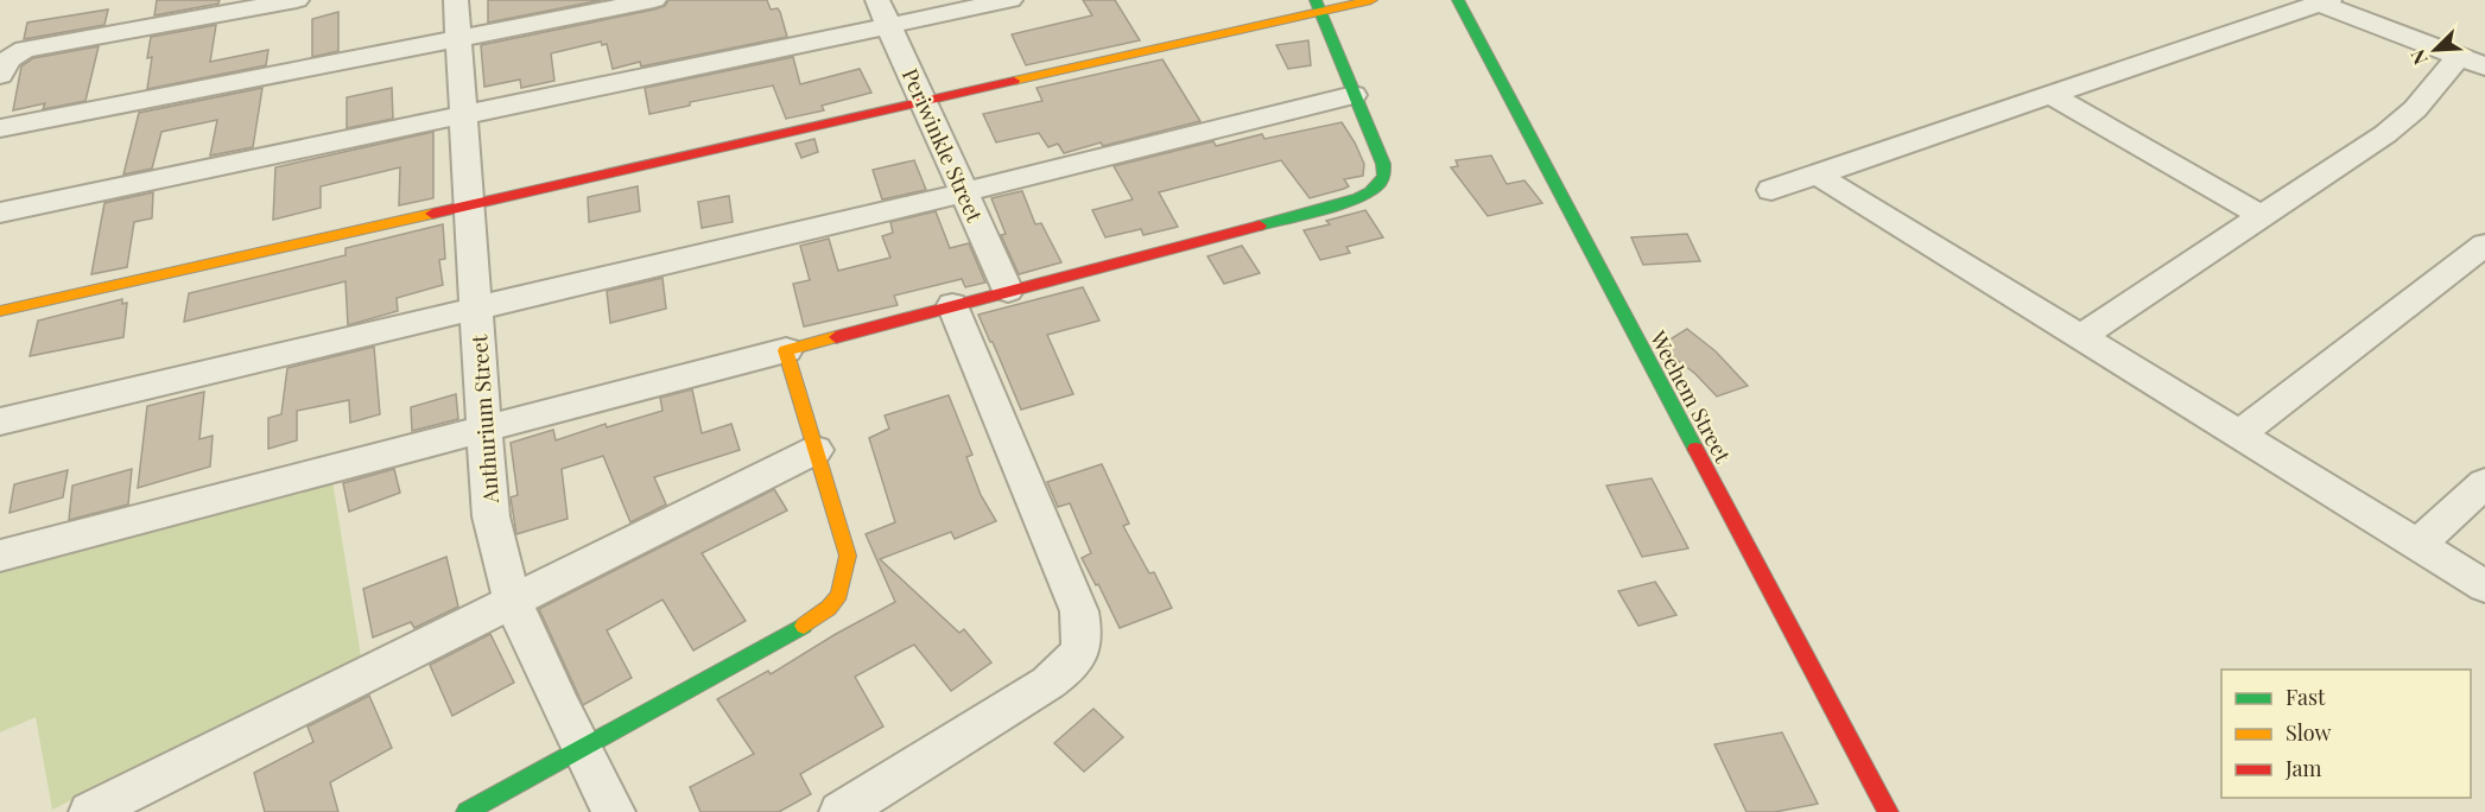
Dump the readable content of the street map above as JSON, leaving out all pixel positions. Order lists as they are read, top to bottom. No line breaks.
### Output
{"streets":{"street":["Periwinkle Street","Weehem Street","Anthurium Street"]},"legend":["Fast","Slow","Jam"],"north":"bottom left"}
